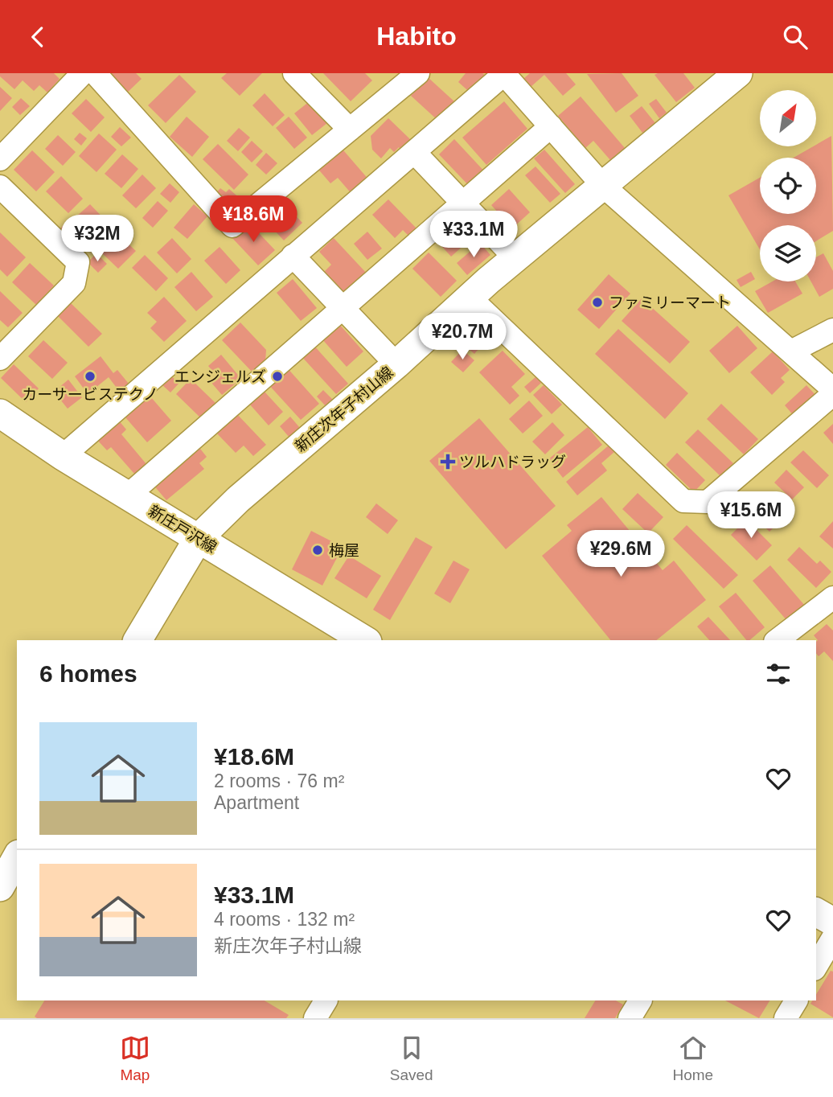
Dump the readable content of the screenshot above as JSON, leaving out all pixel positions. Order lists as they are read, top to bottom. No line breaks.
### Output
{"streets":{"main road":["新庄次年子村山線","新庄戸沢線"]},"crossings":[["新庄次年子村山線","新庄戸沢線"]],"places":{"other":["ファミリーマート","カーサービステクノ","エンジェルズ","梅屋"],"health":["ツルハドラッグ"]},"north":"top right","page":{"header":"Habito","price":["¥18.6M","¥33.1M","¥32M","¥20.7M","¥15.6M","¥29.6M"],"heading":"6 homes","list":[{"name":"¥18.6M","note":"2 rooms · 76 m² · Apartment"},{"name":"¥33.1M","note":"4 rooms · 132 m² · 新庄次年子村山線"}],"tabs":["Map","Saved","Home"]}}
